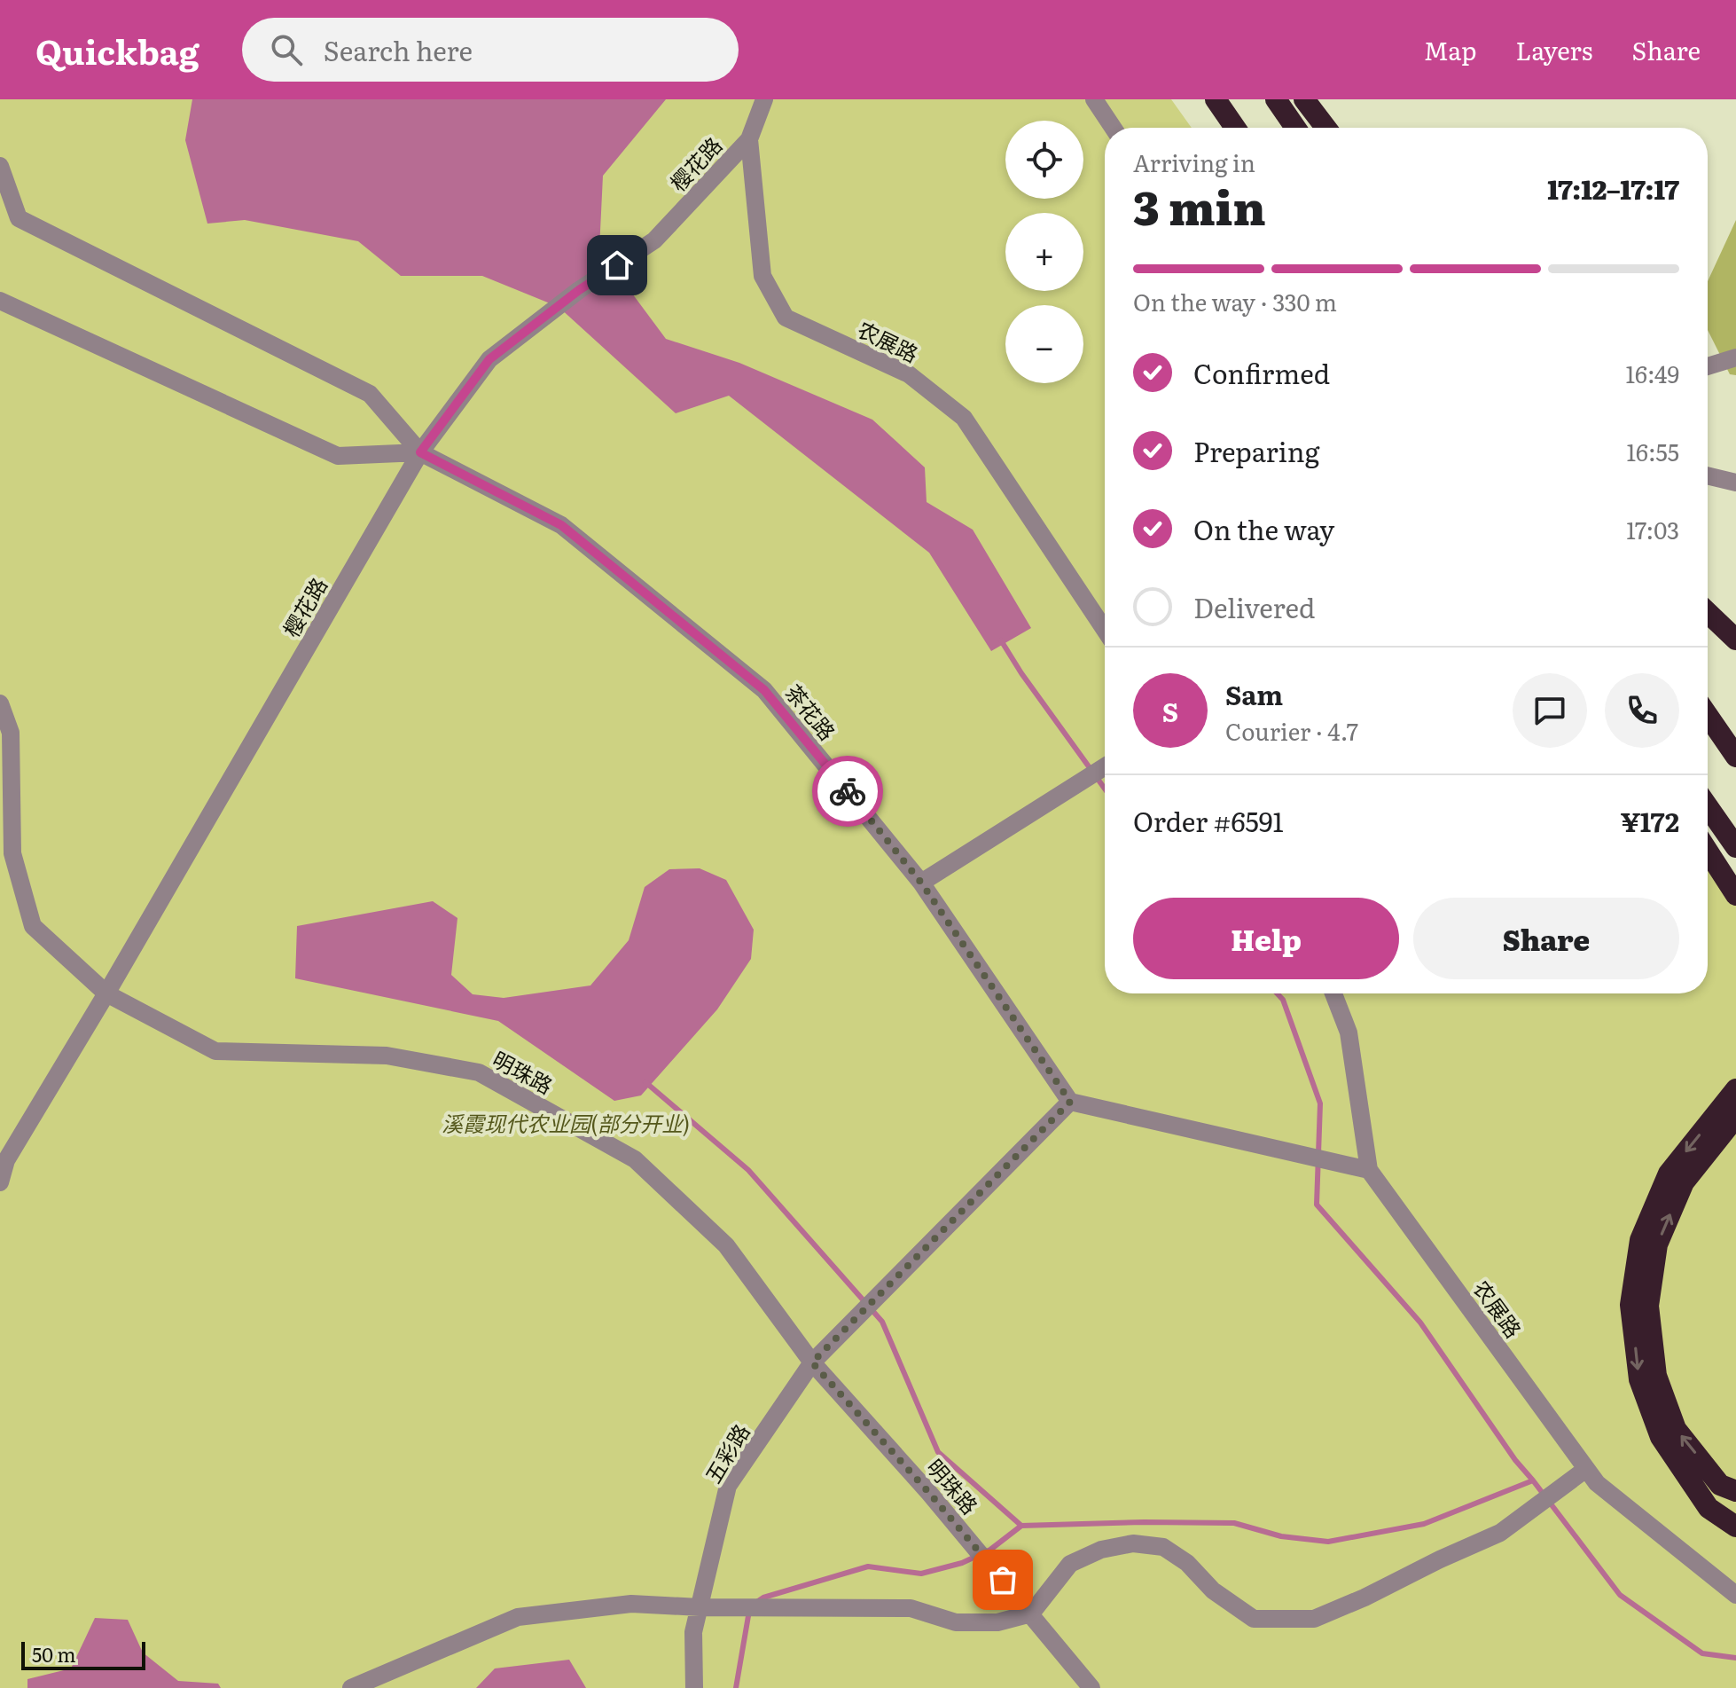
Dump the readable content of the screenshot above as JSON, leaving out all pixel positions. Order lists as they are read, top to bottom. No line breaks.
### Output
{"streets":{"street":["樱花路","农展路","茶花路","明珠路","五彩路"]},"crossings":[["樱花路","农展路"],["樱花路","茶花路"],["樱花路","明珠路"],["茶花路","五彩路"],["明珠路","五彩路"]],"parks":["溪霞现代农业园(部分开业)"],"scale_bar":"50 m","page":{"header":"Quickbag","search":"Search here","nav":["Map","Layers","Share"],"map_buttons":["+","−"],"heading":["3 min","Arriving in","17:12–17:17"],"panel":["Sam","Courier · 4.7","Order #6591","¥172"],"bar":"On the way · 330 m","list":[["Confirmed","16:49"],["Preparing","16:55"],["On the way","17:03"],"Delivered"],"round":"S","buttons":["Help","Share"],"scale":"50 m"}}
